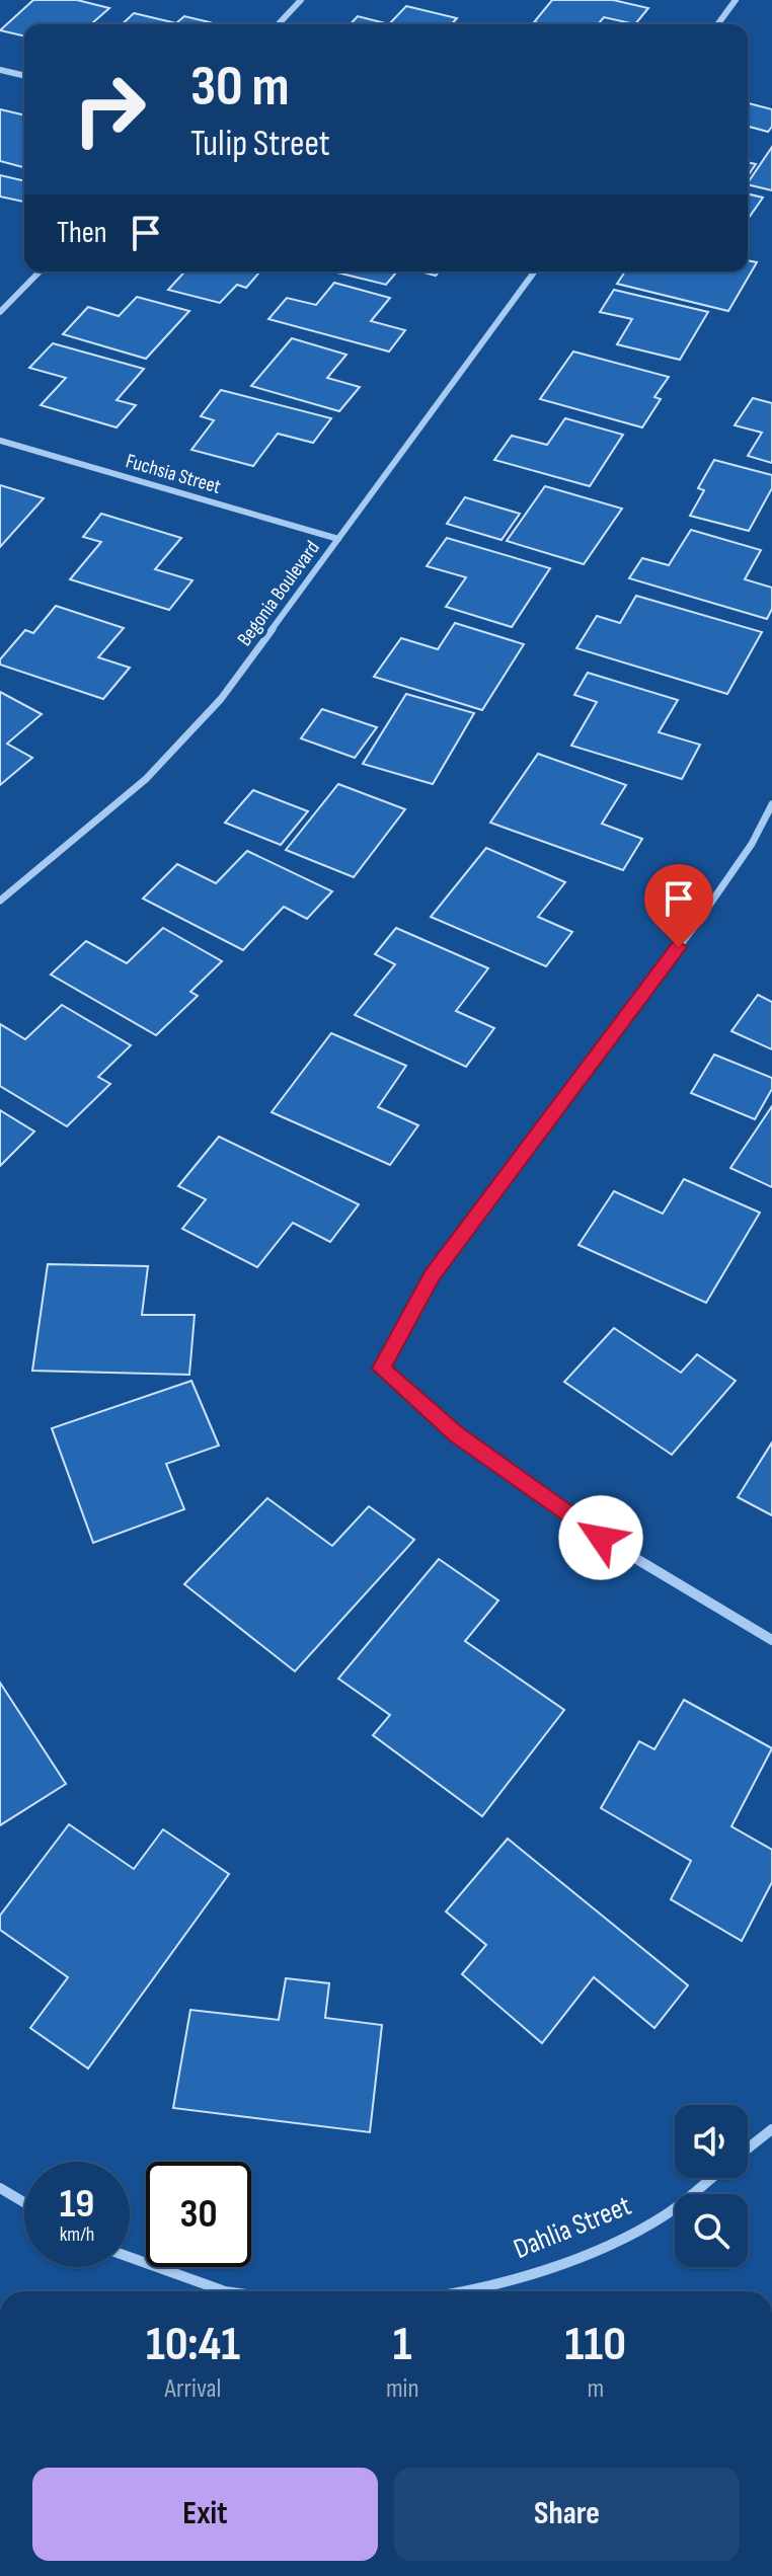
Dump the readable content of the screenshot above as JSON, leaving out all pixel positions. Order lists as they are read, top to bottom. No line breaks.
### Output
{"streets":{"street":["Fuchsia Street","Begonia Boulevard","Dahlia Street"]},"crossings":[["Fuchsia Street","Begonia Boulevard"]],"page":{"turn":["30 m","Tulip Street"],"then":"Then","speed":"19 km/h","limit":"30","eta":["10:41","Arrival","1","min","110","m"],"buttons":["Exit","Share"]}}
